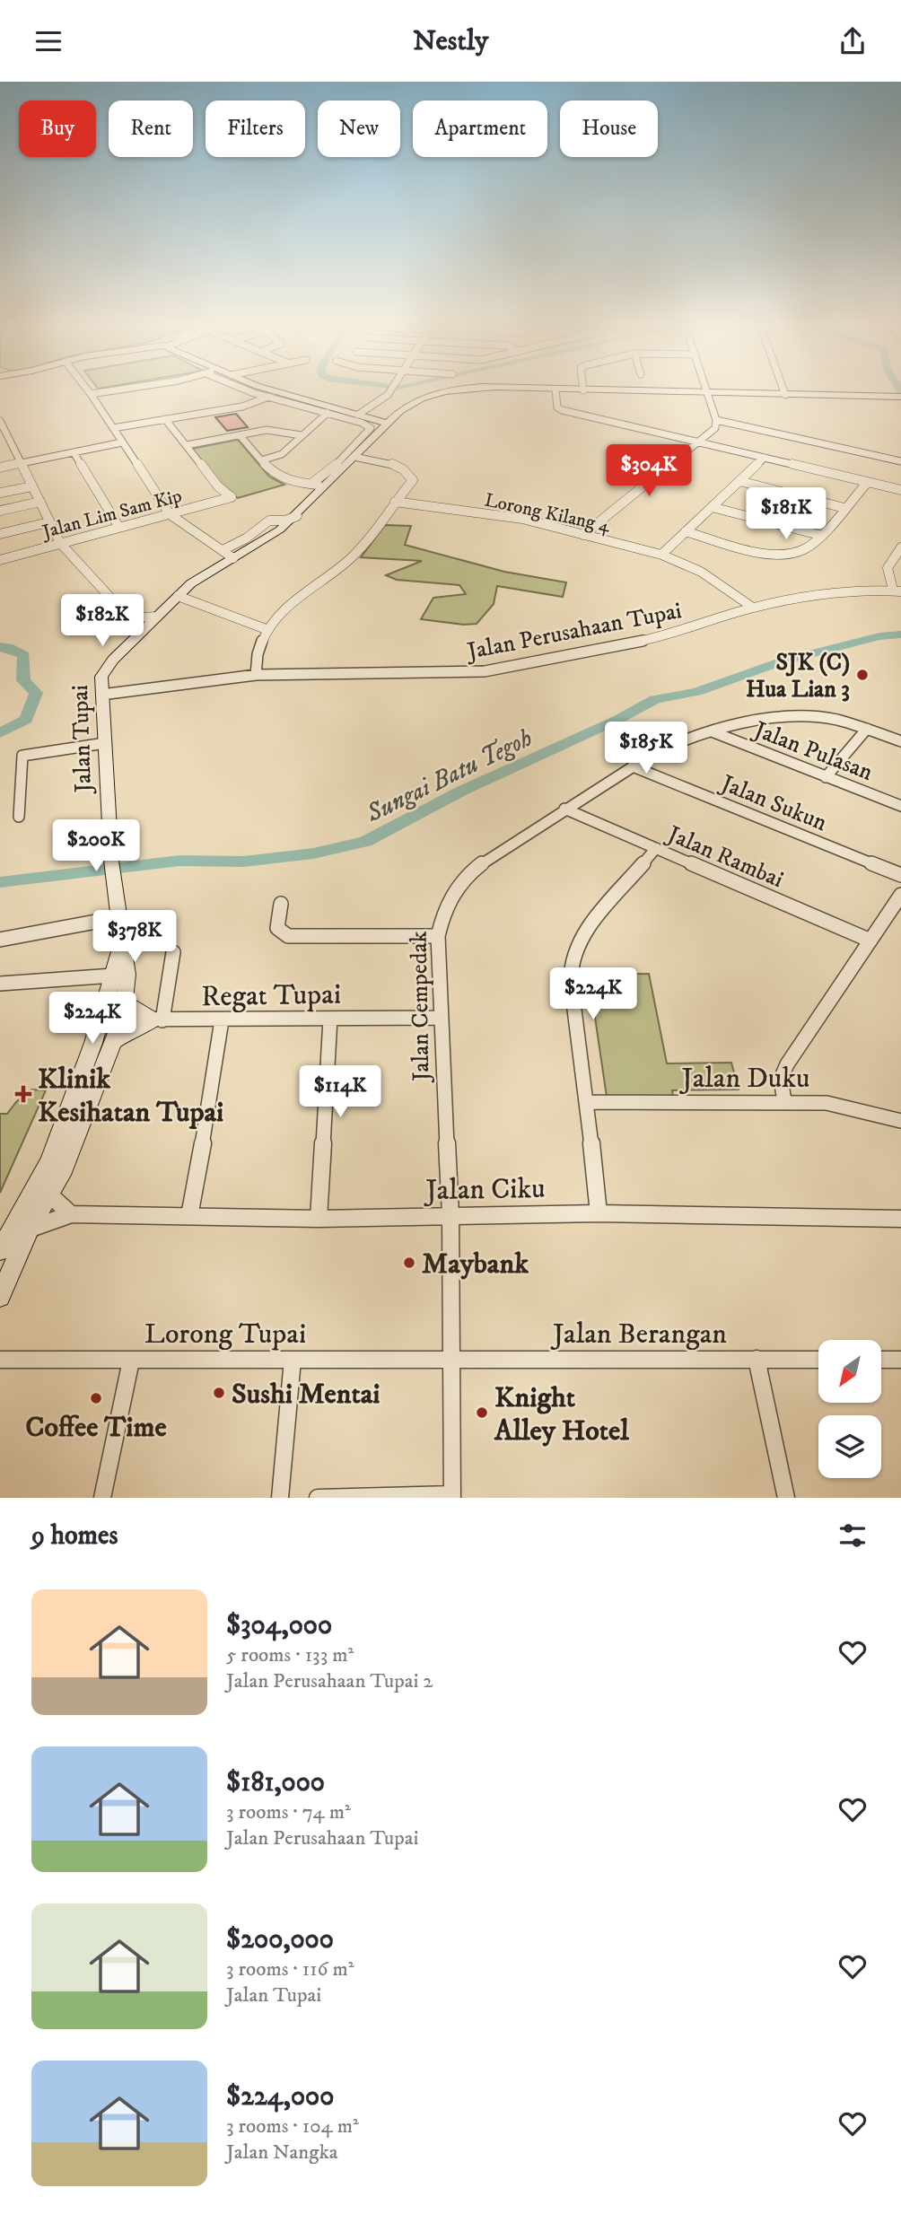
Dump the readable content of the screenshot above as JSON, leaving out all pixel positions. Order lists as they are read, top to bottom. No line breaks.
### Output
{"streets":{"main road":["Jalan Tupai"],"street":["Lorong Kilang 4","Jalan Lim Sam Kip","Jalan Perusahaan Tupai","Jalan Pulasan","Jalan Sukun","Jalan Rambai","Regat Tupai","Jalan Cempedak","Jalan Duku","Jalan Ciku","Lorong Tupai","Jalan Berangan"]},"crossings":[["Lorong Kilang 4","Jalan Perusahaan Tupai"],["Jalan Perusahaan Tupai","Jalan Tupai"],["Jalan Pulasan","Jalan Cempedak"],["Jalan Sukun","Jalan Cempedak"],["Jalan Rambai","Jalan Cempedak"],["Regat Tupai","Jalan Cempedak"],["Jalan Cempedak","Jalan Ciku"],["Jalan Cempedak","Lorong Tupai"],["Jalan Cempedak","Jalan Berangan"],["Lorong Tupai","Jalan Berangan"]],"water":["Sungai Batu Tegoh"],"places":{"other":["SJK (C) Hua Lian 3","Maybank","Sushi Mentai","Coffee Time","Knight Alley Hotel"],"health":["Klinik Kesihatan Tupai"]},"north":"bottom left","page":{"header":"Nestly","chip":["Buy","Rent","Filters","New","Apartment","House"],"price":["$304K","$181K","$182K","$185K","$200K","$378K","$224K","$224K","$114K"],"heading":"9 homes","list":[{"name":"$304,000","note":"5 rooms · 133 m² · Jalan Perusahaan Tupai 2"},{"name":"$181,000","note":"3 rooms · 74 m² · Jalan Perusahaan Tupai"},{"name":"$200,000","note":"3 rooms · 116 m² · Jalan Tupai"},{"name":"$224,000","note":"3 rooms · 104 m² · Jalan Nangka"}]}}
